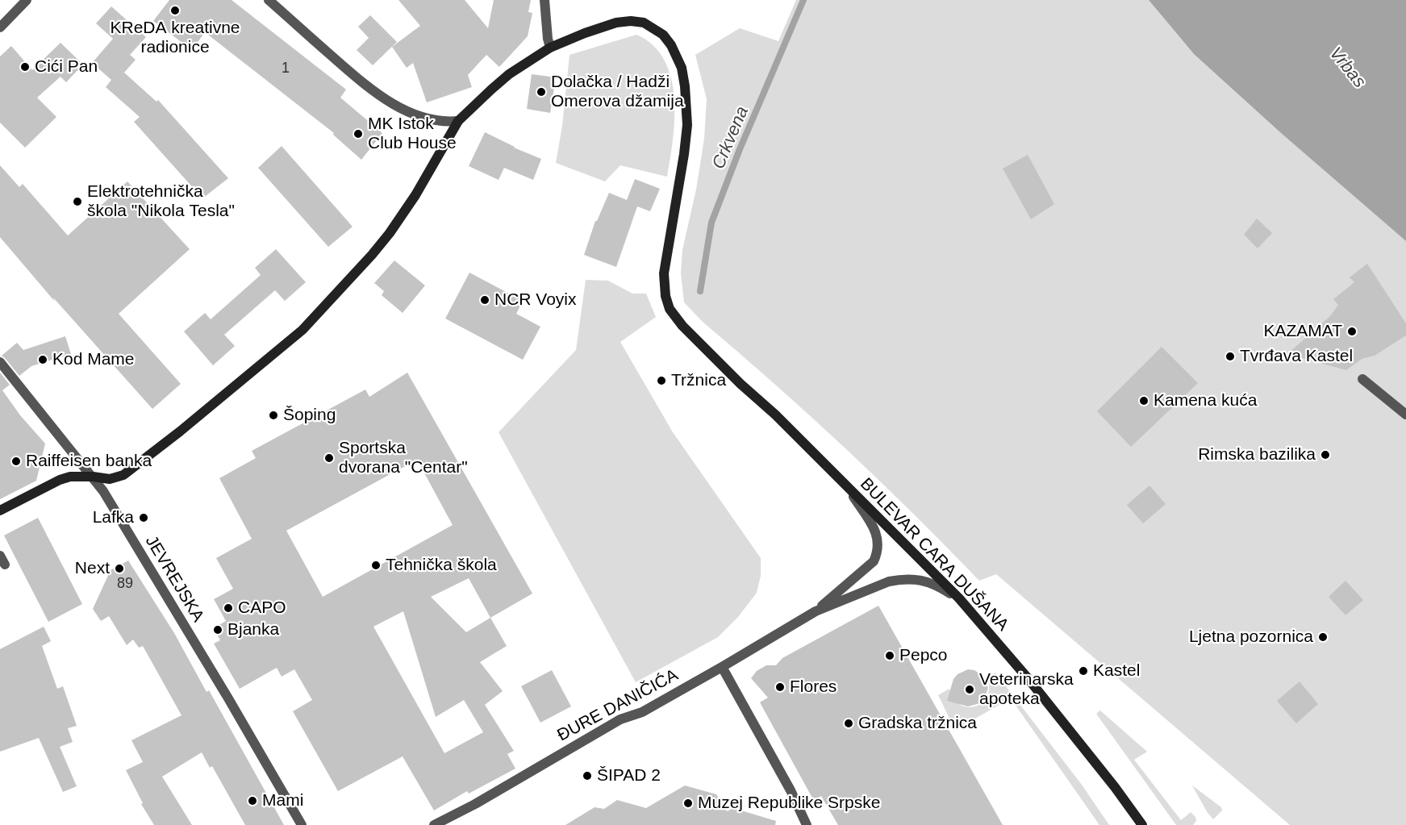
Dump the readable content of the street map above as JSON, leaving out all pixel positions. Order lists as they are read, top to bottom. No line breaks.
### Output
{"streets":{"street":["BULEVAR CARA DUŠANA","JEVREJSKA","ĐURE DANIČIĆA"]},"crossings":[["BULEVAR CARA DUŠANA","JEVREJSKA"],["BULEVAR CARA DUŠANA","ĐURE DANIČIĆA"]],"water":["Vrbas","Crkvena"],"places":["KReDA kreativne radionice","Cići Pan","Dolačka / Hadži Omerova džamija","MK Istok Club House","Elektrotehnička škola \"Nikola Tesla\"","NCR Voyix","KAZAMAT","Tvrđava Kastel","Kod Mame","Tržnica","Kamena kuća","Šoping","Rimska bazilika","Sportska dvorana \"Centar\"","Raiffeisen banka","Lafka","Tehnička škola","Next","CAPO","Bjanka","Ljetna pozornica","Pepco","Kastel","Flores","Veterinarska apoteka","Gradska tržnica","ŠIPAD 2","Mami","Muzej Republike Srpske"],"house_numbers":["1","89"]}
